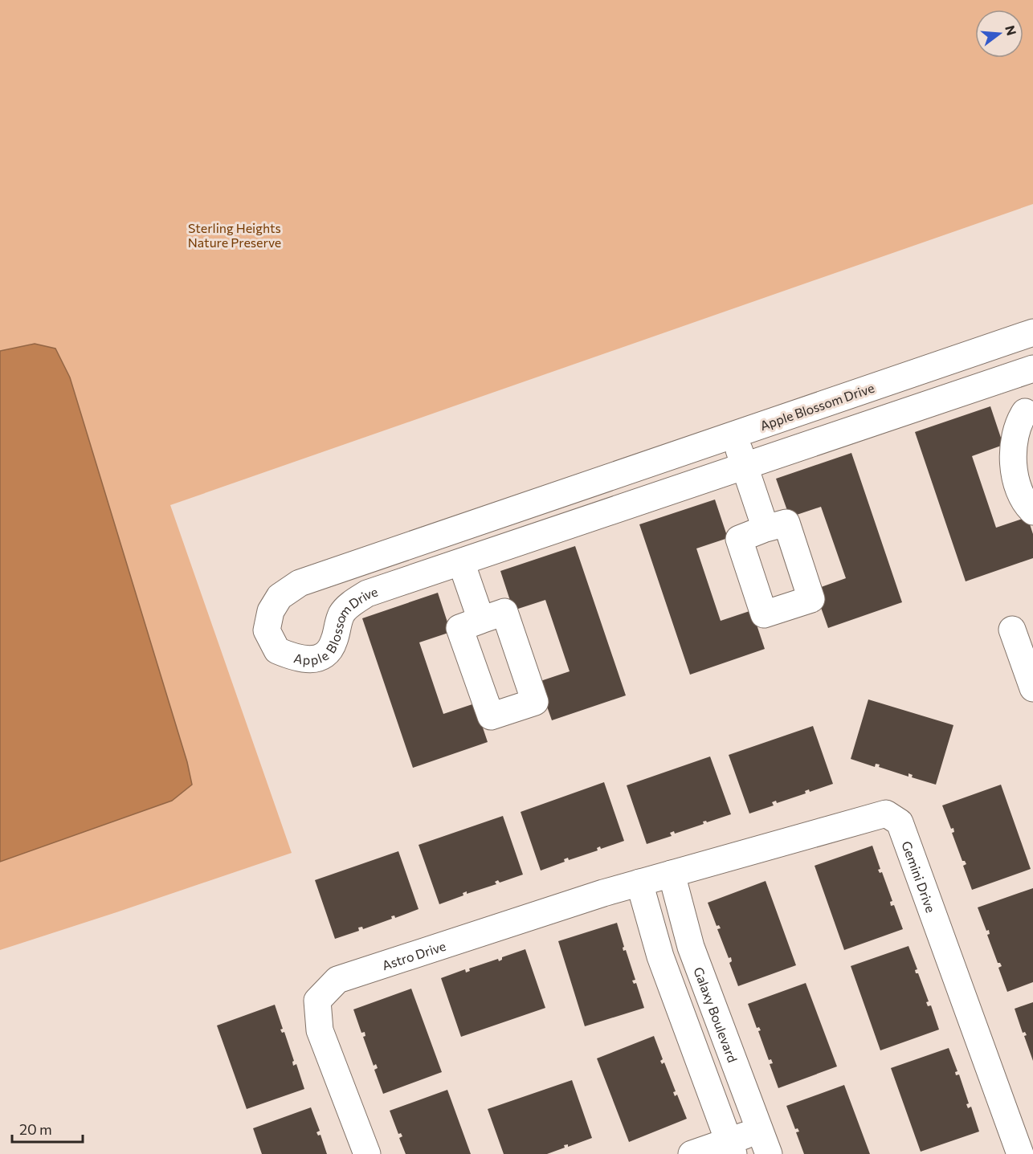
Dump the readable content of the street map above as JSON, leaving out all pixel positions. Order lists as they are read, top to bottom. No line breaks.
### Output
{"streets":{"street":["Apple Blossom Drive","Gemini Drive","Astro Drive","Galaxy Boulevard"]},"crossings":[["Gemini Drive","Astro Drive"],["Gemini Drive","Galaxy Boulevard"],["Astro Drive","Galaxy Boulevard"]],"parks":["Sterling Heights Nature Preserve"],"scale_bar":"20 m","north":"right"}
